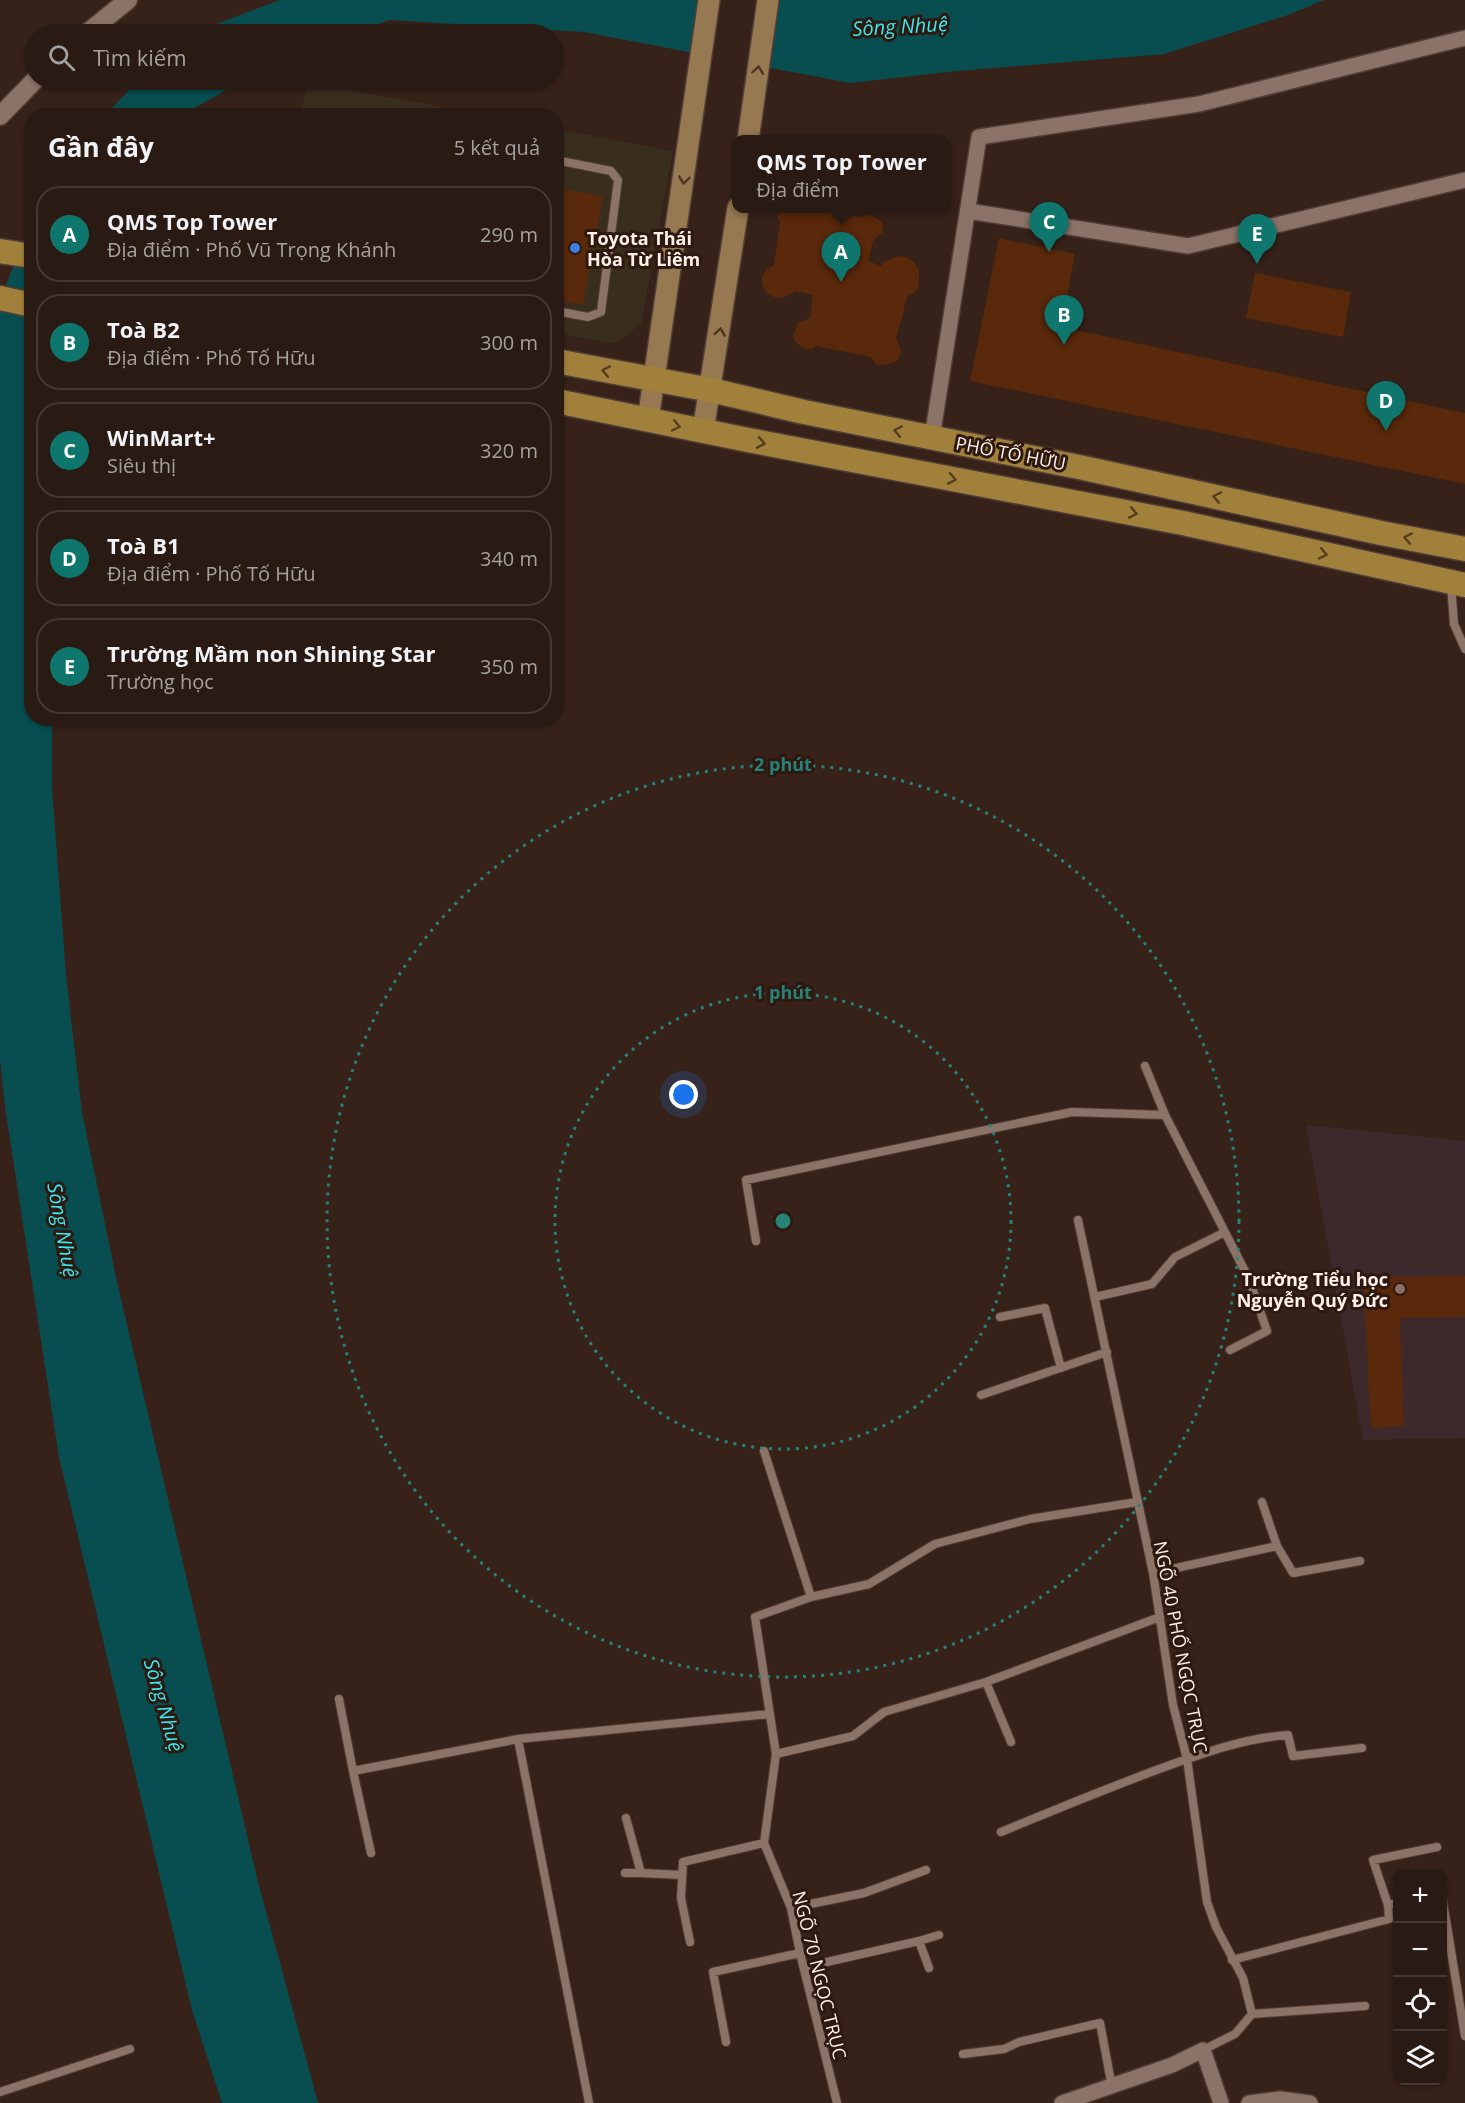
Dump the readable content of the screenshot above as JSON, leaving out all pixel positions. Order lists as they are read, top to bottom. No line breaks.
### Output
{"streets":{"main road":["PHỐ TỐ HỮU"],"lane":["NGÕ 40 PHỐ NGỌC TRỤC","NGÕ 70 NGỌC TRỤC"]},"water":["Sông Nhuệ"],"places":["Toyota Thái Hòa Từ Liêm","Trường Tiểu học Nguyễn Quý Đức"],"page":{"search":"Tìm kiếm","heading":["Gần đây","5 kết quả"],"popup":["QMS Top Tower","Địa điểm"],"list":[{"mark":"A","name":"QMS Top Tower","note":"Địa điểm · Phố Vũ Trọng Khánh","value":"290 m"},{"mark":"B","name":"Toà B2","note":"Địa điểm · Phố Tố Hữu","value":"300 m"},{"mark":"C","name":"WinMart+","note":"Siêu thị","value":"320 m"},{"mark":"D","name":"Toà B1","note":"Địa điểm · Phố Tố Hữu","value":"340 m"},{"mark":"E","name":"Trường Mầm non Shining Star","note":"Trường học","value":"350 m"}],"pins":["C","E","A","B","D"],"map_buttons":["+","−"]},"rings":["2 phút","1 phút"]}
